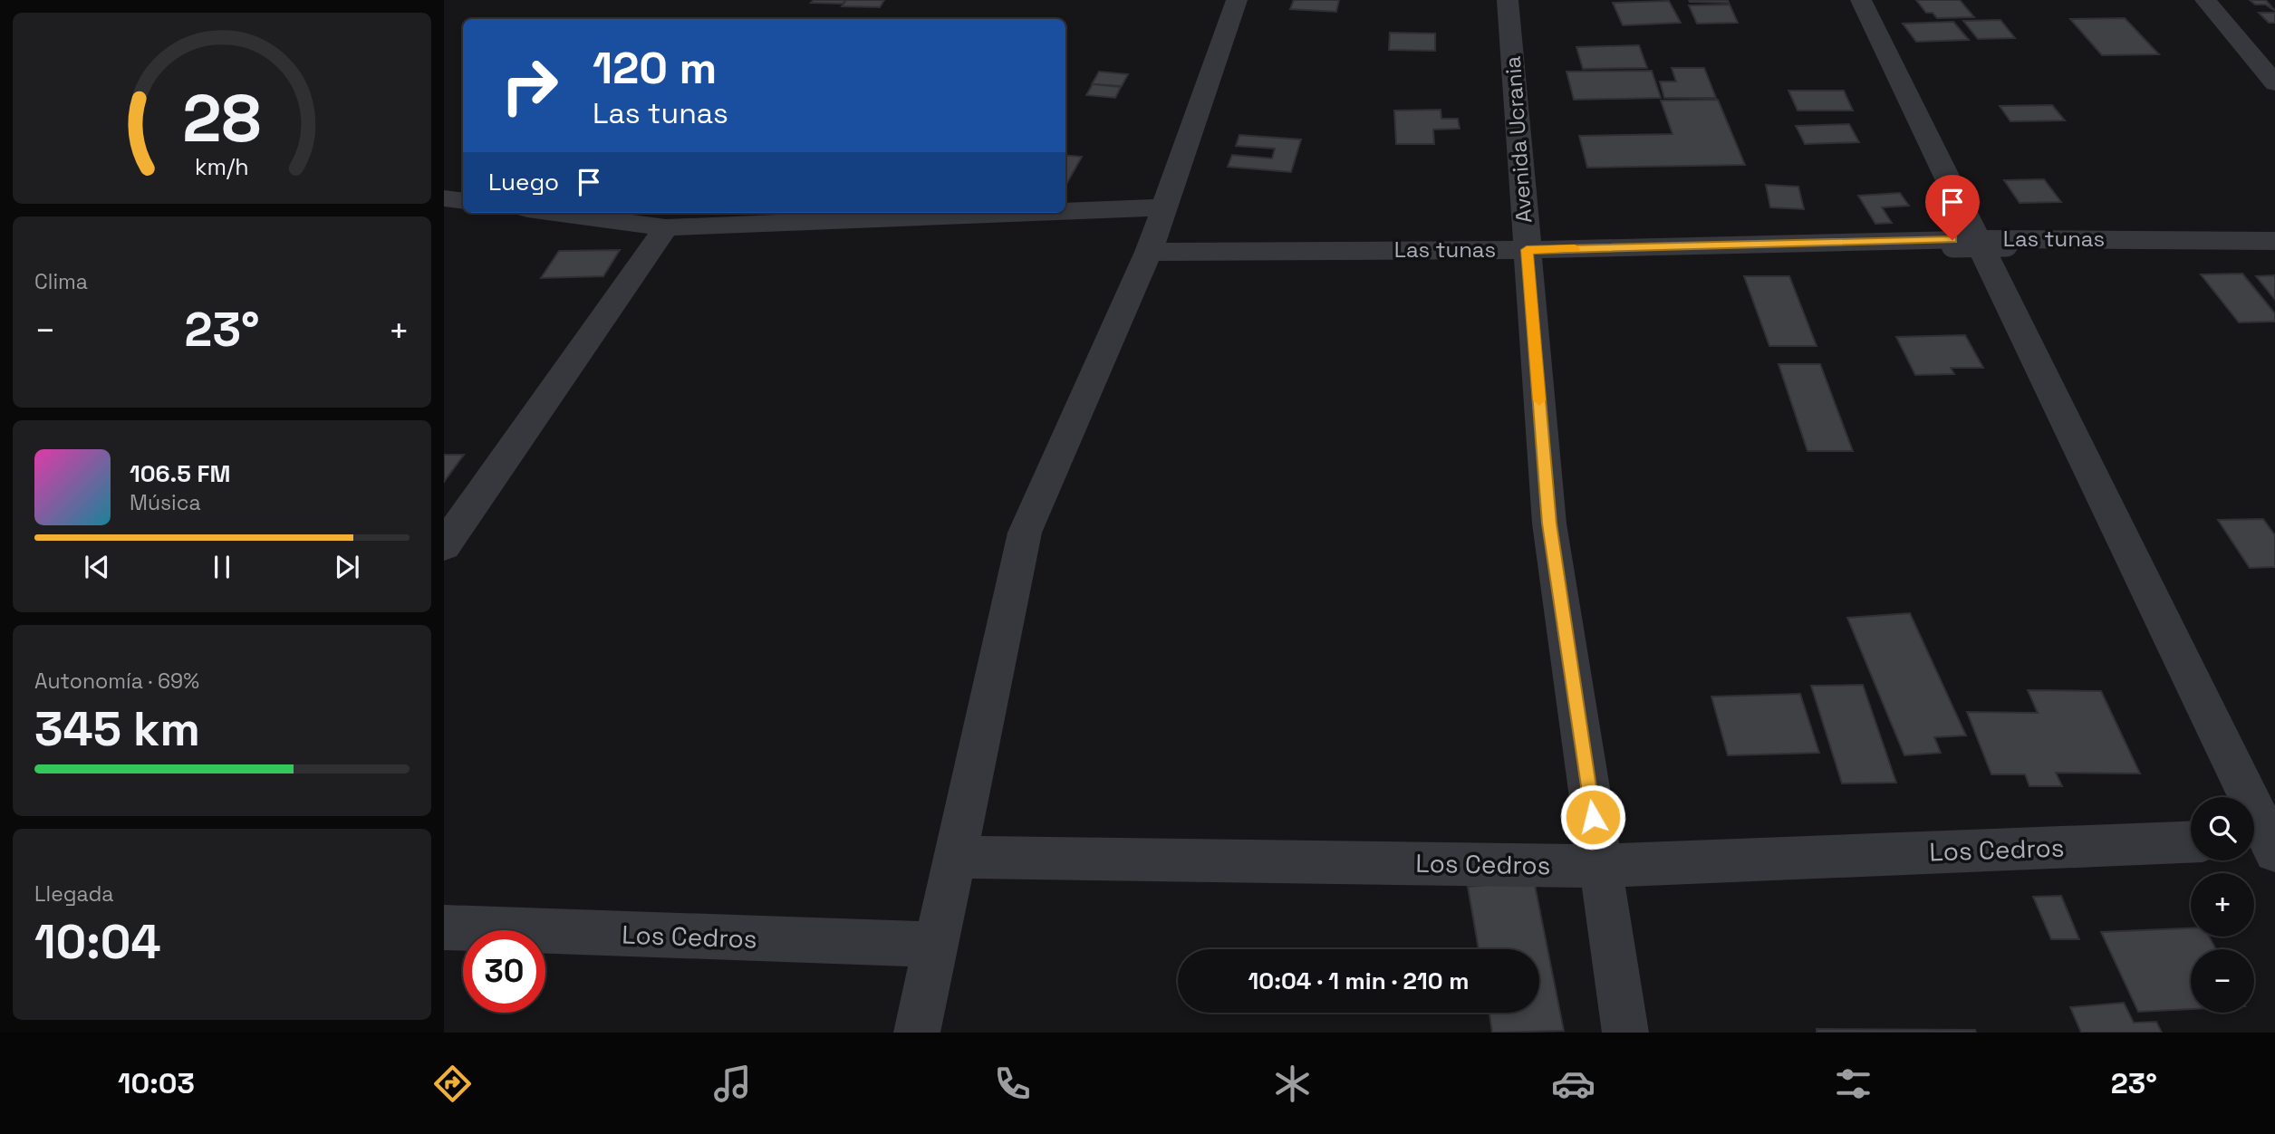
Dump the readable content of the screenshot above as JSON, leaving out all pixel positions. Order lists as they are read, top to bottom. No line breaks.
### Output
{"streets":{"street":["Avenida Ucrania","Las tunas","Los Cedros"]},"crossings":[["Avenida Ucrania","Las tunas"],["Avenida Ucrania","Los Cedros"]],"page":{"turn":["120 m","Las tunas"],"then":"Luego","tile":["Clima",["Autonomía · 69%","345 km"],["Llegada","10:04"]],"heat":["−","23°","+"],"song":["106.5 FM","Música"],"map_buttons":["+","−"],"limit":"30","trip":"10:04 · 1 min · 210 m","tabs":["10:03","23°"],"gauge":["28","km/h"]}}
